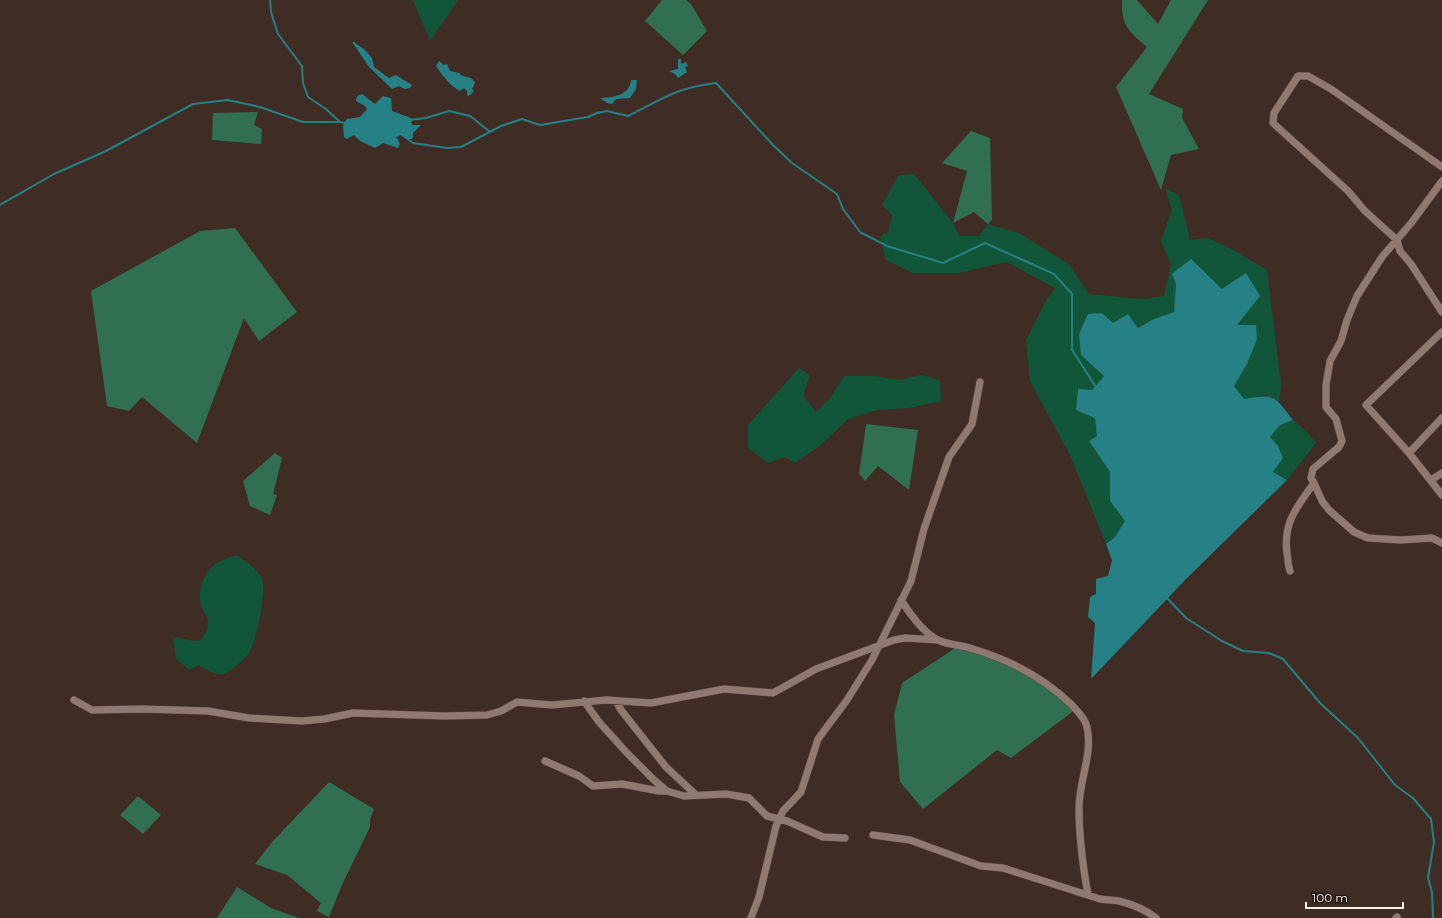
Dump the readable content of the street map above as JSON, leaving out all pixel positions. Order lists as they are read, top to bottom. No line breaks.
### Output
{"scale_bar":"100 m"}
